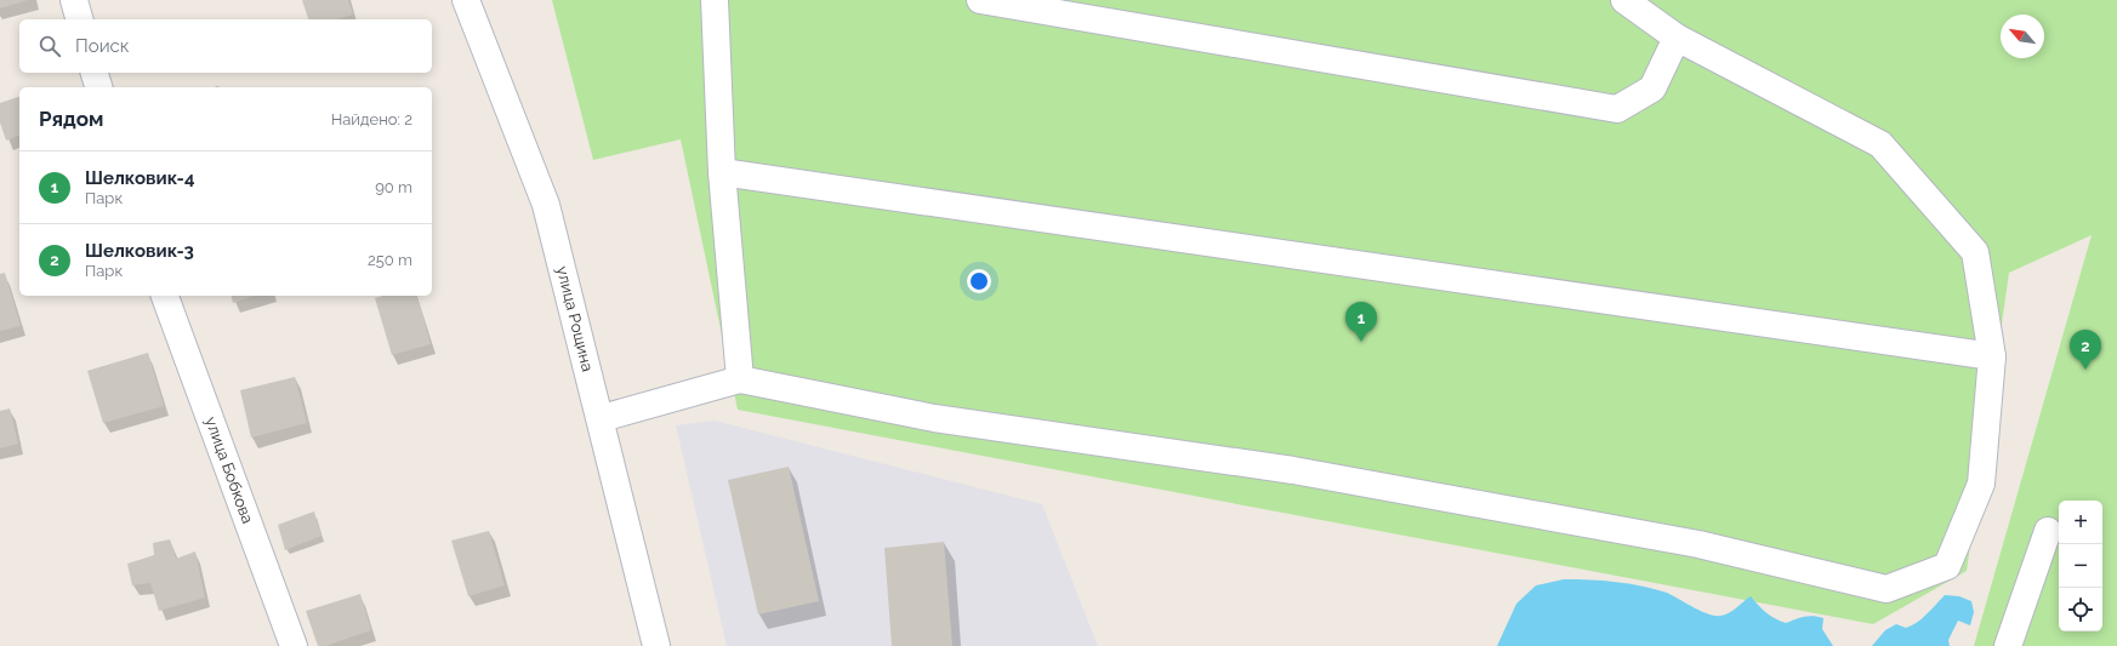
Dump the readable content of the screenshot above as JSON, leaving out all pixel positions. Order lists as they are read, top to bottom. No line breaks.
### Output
{"streets":{"street":["улица Рощина","улица Бобкова"]},"north":"top left","page":{"search":"Поиск","heading":["Рядом","Найдено: 2"],"list":[{"mark":"1","name":"Шелковик-4","note":"Парк","value":"90 m"},{"mark":"2","name":"Шелковик-3","note":"Парк","value":"250 m"}],"pins":["1","2"],"map_buttons":["+","−"]}}
